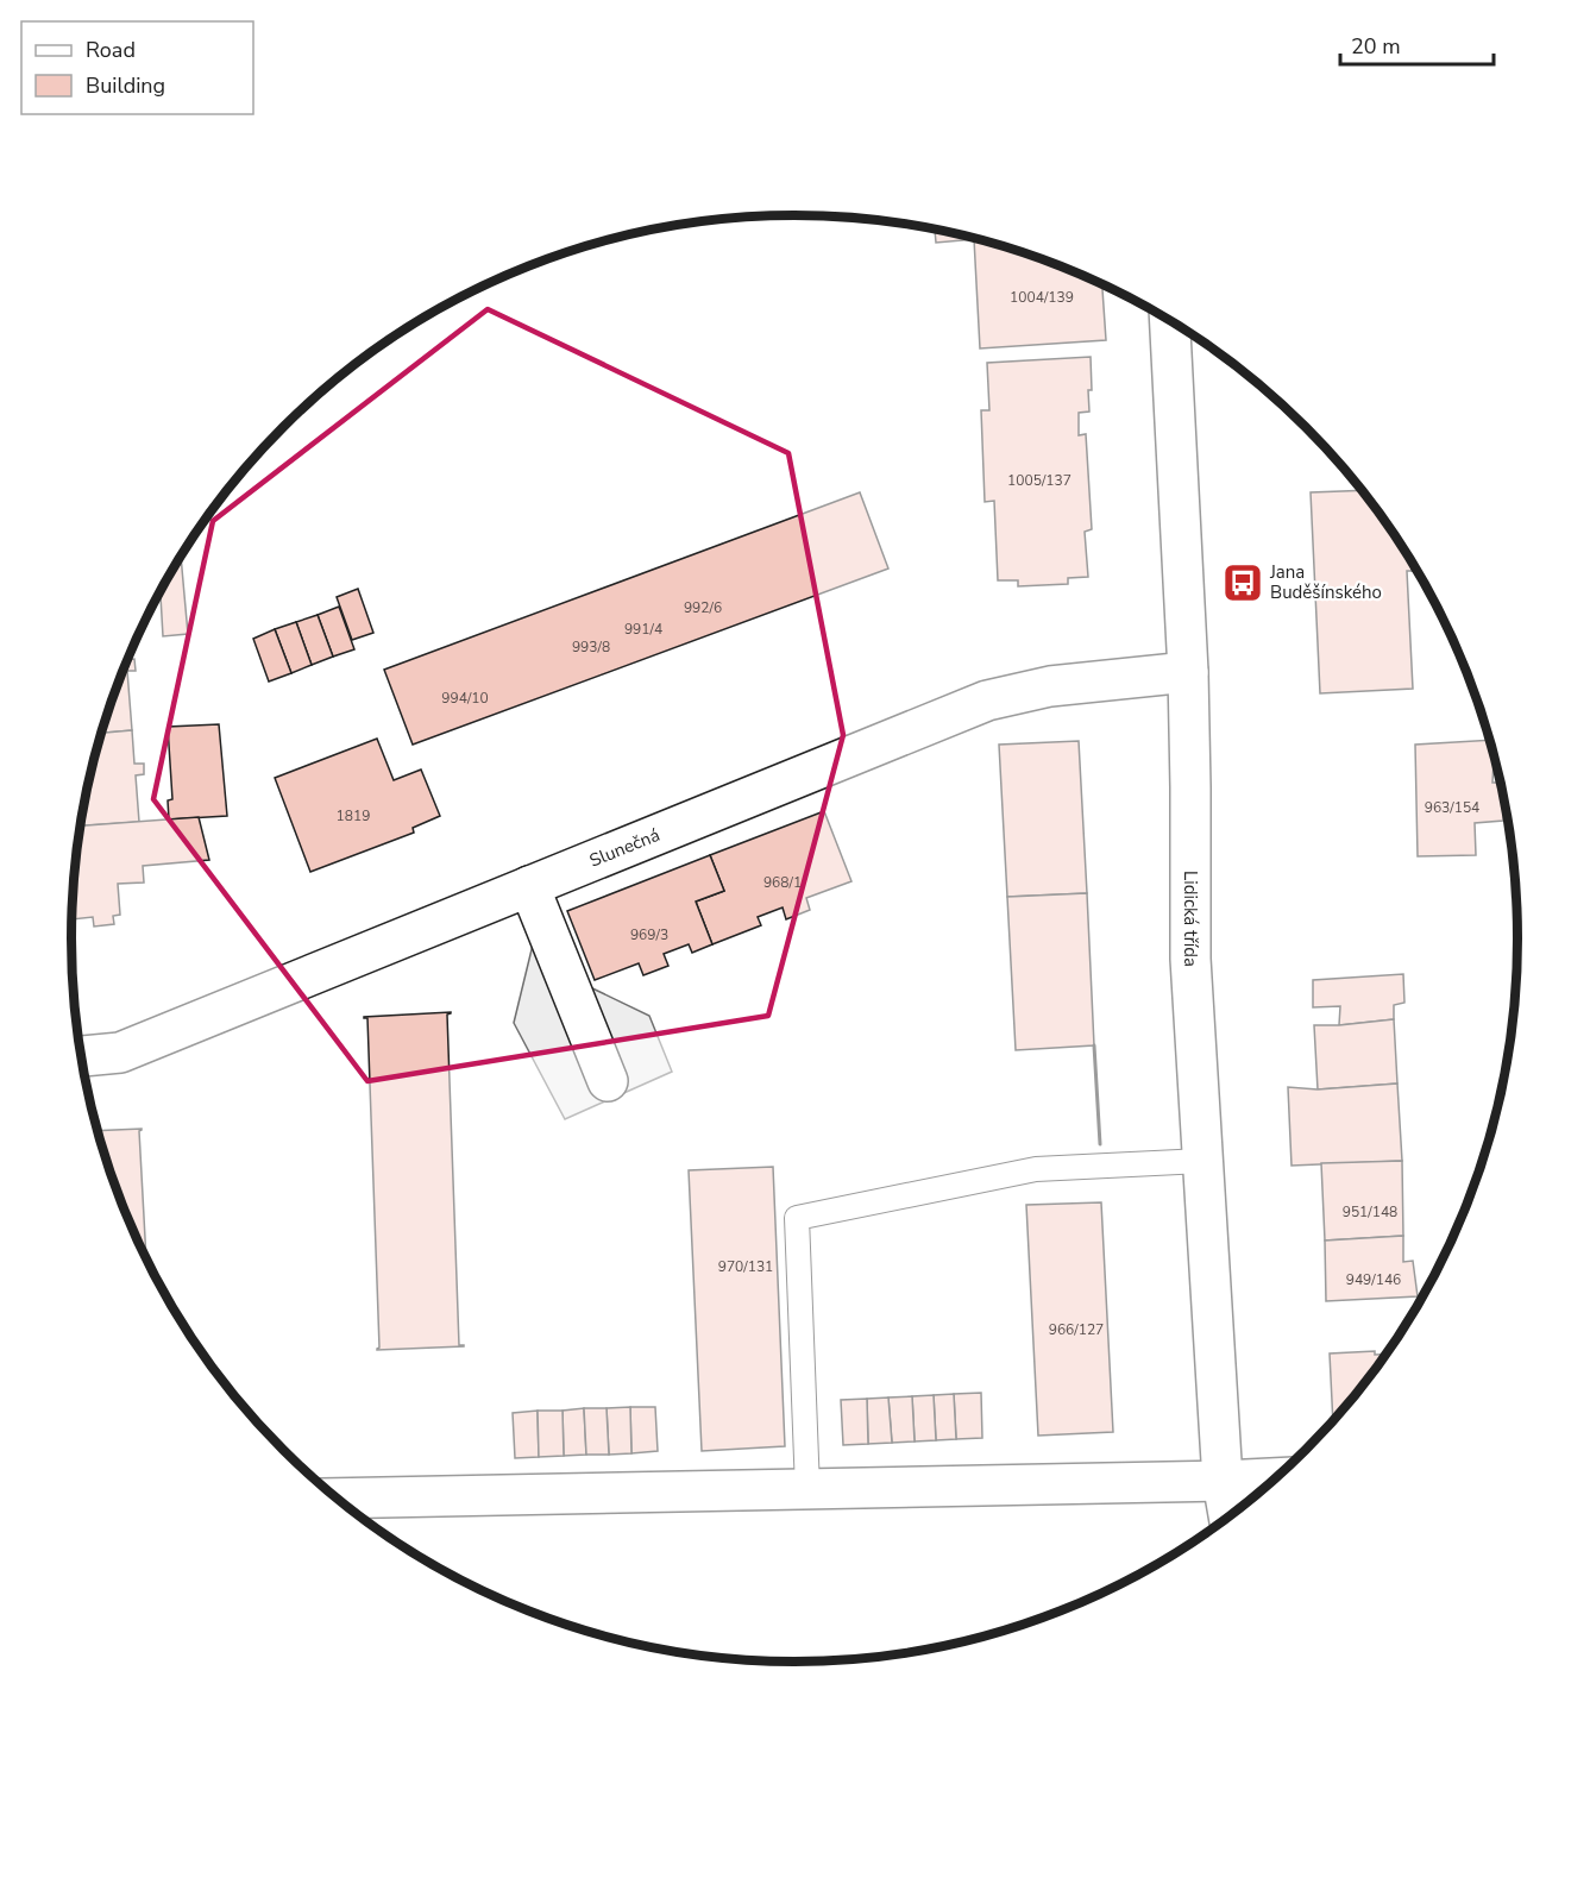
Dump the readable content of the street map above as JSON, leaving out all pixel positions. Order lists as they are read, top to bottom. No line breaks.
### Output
{"streets":{"street":["Slunečná","Lidická třída"]},"crossings":[["Slunečná","Lidická třída"]],"places":{"bus stop":["Jana Buděšínského"]},"house_numbers":["1004/139","1005/137","992/6","991/4","993/8","994/10","963/154","1819","968/1","969/3","951/148","970/131","949/146","966/127"],"legend":["Road","Building"],"scale_bar":"20 m"}
